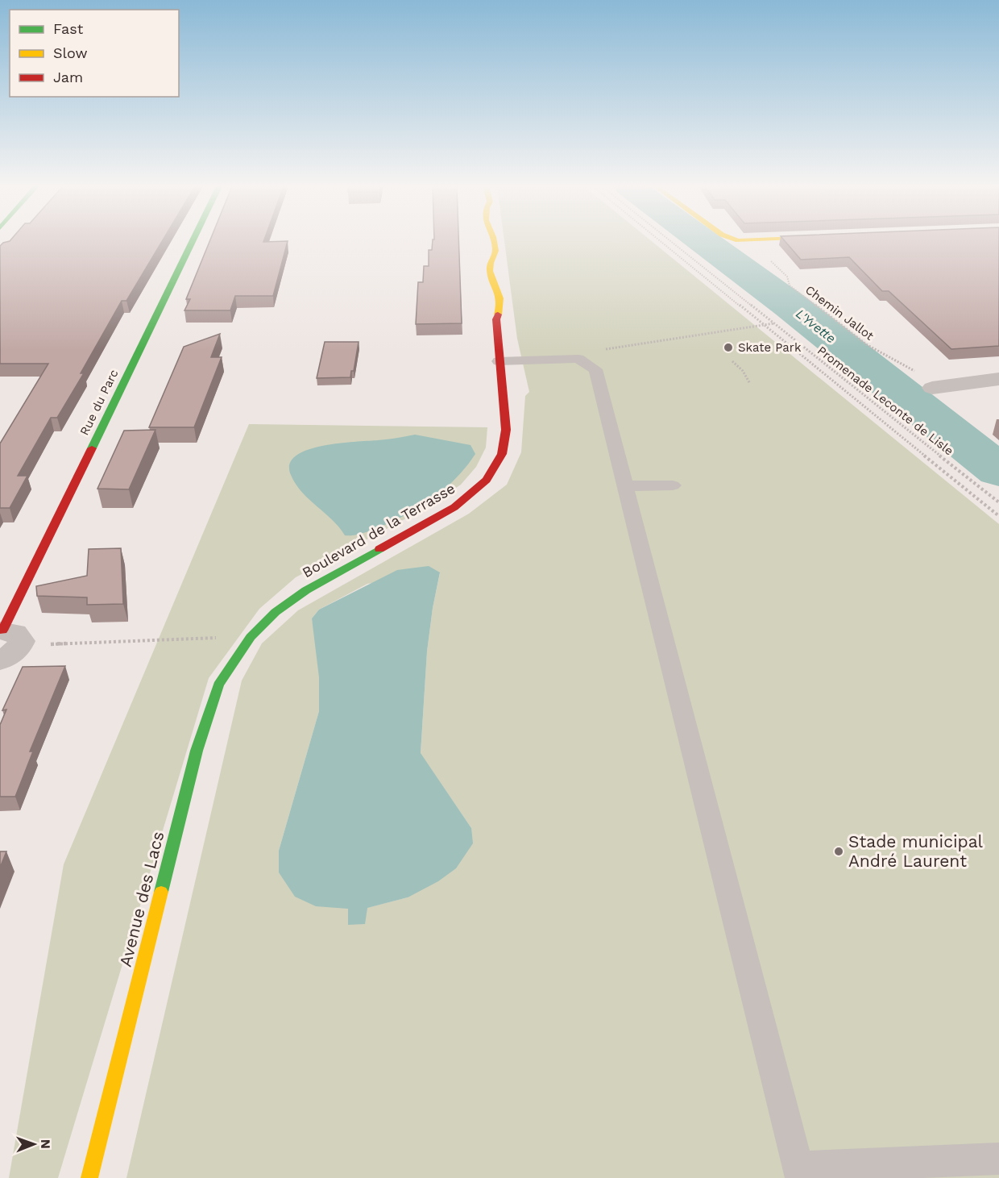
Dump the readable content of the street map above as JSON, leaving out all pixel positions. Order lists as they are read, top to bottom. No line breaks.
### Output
{"streets":{"street":["Rue du Parc","Boulevard de la Terrasse","Avenue des Lacs"],"path":["Chemin Jallot","Promenade Leconte de Lisle"]},"crossings":[["Boulevard de la Terrasse","Avenue des Lacs"]],"water":["L'Yvette"],"places":["Skate Park","Stade municipal André Laurent"],"legend":["Fast","Slow","Jam"],"north":"right"}
